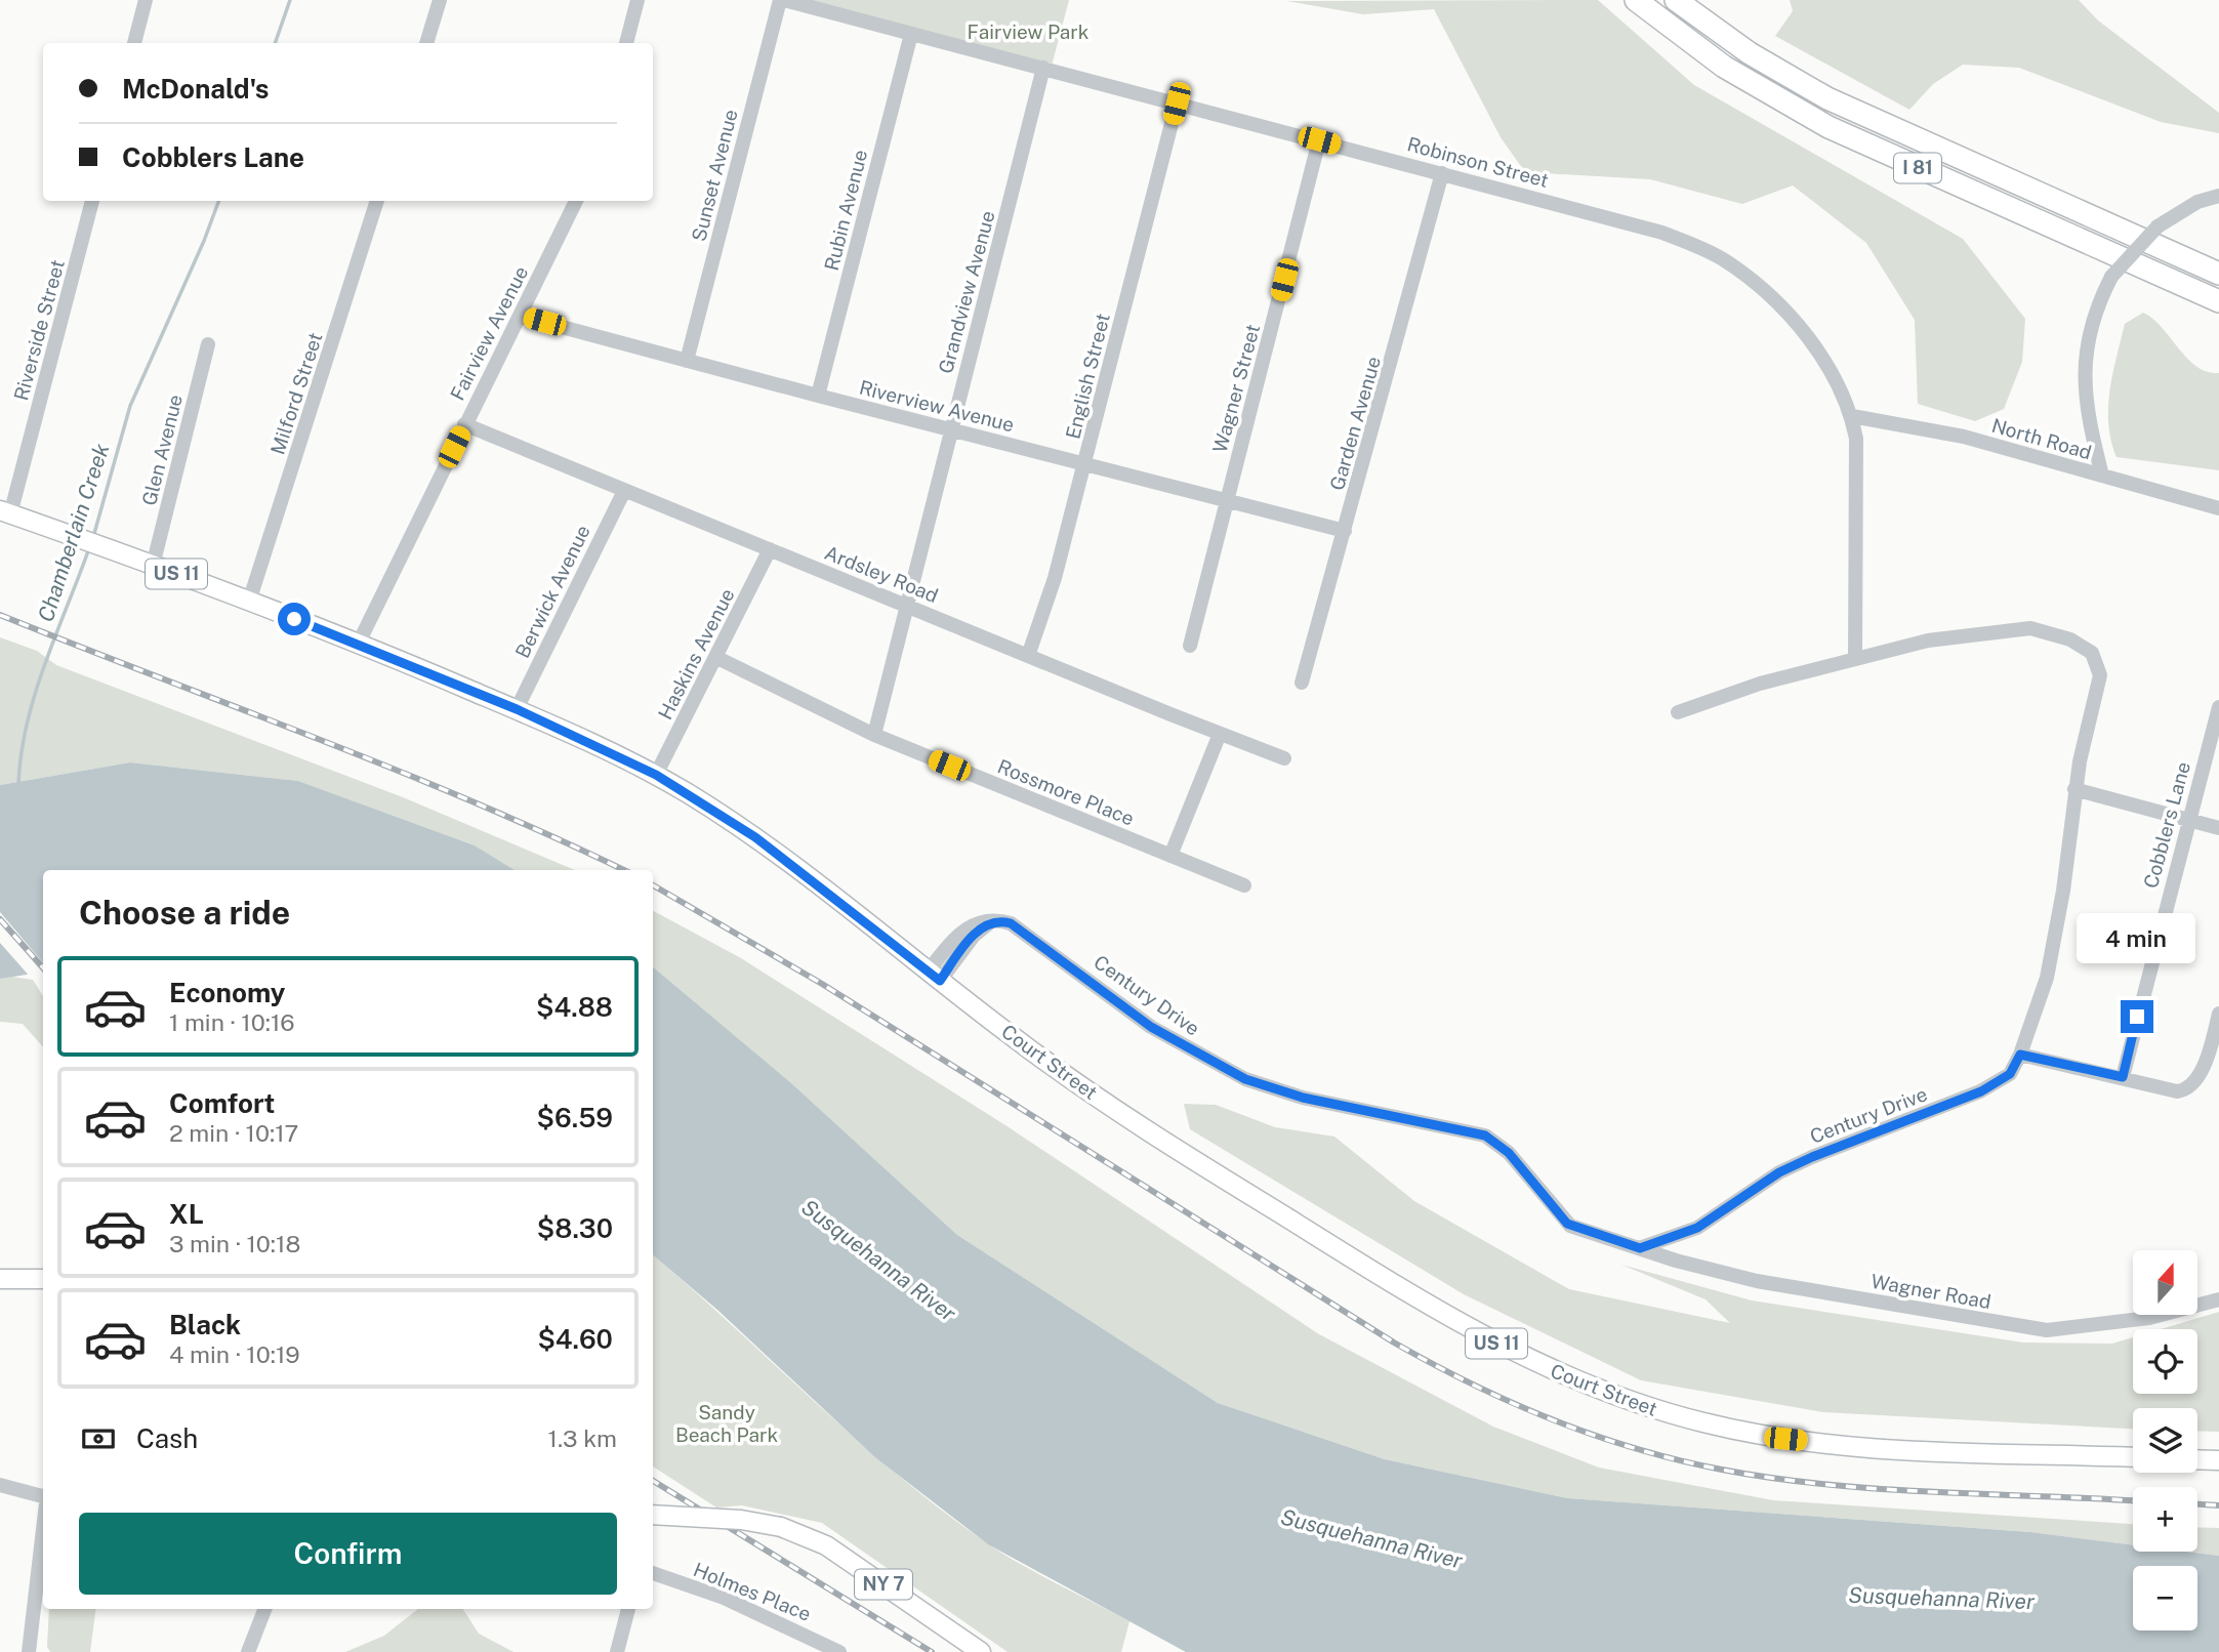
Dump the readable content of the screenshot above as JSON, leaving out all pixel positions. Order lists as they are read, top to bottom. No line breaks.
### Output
{"streets":{"highway":["I 81"],"main road":["US 11","Court Street","NY 7"],"street":["Robinson Street","Sunset Avenue","Rubin Avenue","Grandview Avenue","Riverside Street","Fairview Avenue","English Street","Wagner Street","Milford Street","Riverview Avenue","Garden Avenue","North Road","Glen Avenue","Ardsley Road","Berwick Avenue","Haskins Avenue","Rossmore Place","Cobblers Lane","Century Drive","Wagner Road","Holmes Place"]},"crossings":[["Robinson Street","Sunset Avenue"],["Robinson Street","Rubin Avenue"],["Robinson Street","Grandview Avenue"],["Robinson Street","English Street"],["Robinson Street","Wagner Street"],["Robinson Street","Garden Avenue"],["Robinson Street","North Road"],["Robinson Street","Century Drive"],["Sunset Avenue","Riverview Avenue"],["Rubin Avenue","Riverview Avenue"],["Grandview Avenue","Riverview Avenue"],["Grandview Avenue","Ardsley Road"],["Grandview Avenue","Rossmore Place"],["Riverside Street","Court Street"],["Fairview Avenue","Riverview Avenue"],["Fairview Avenue","Ardsley Road"],["Fairview Avenue","Court Street"],["English Street","Riverview Avenue"],["English Street","Ardsley Road"],["Wagner Street","Riverview Avenue"],["Milford Street","Court Street"],["Riverview Avenue","Garden Avenue"],["Glen Avenue","Court Street"],["Ardsley Road","Berwick Avenue"],["Ardsley Road","Haskins Avenue"],["Berwick Avenue","Court Street"],["Haskins Avenue","Rossmore Place"],["Haskins Avenue","Court Street"],["Century Drive","Court Street"],["Century Drive","Wagner Road"]],"water":["Chamberlain Creek","Susquehanna River"],"parks":["Fairview Park","Sandy Beach Park"],"north":"top","page":{"banner":["McDonald's","Cobblers Lane"],"heading":"Choose a ride","bubble":"4 min","list":[{"name":"Economy","note":"1 min · 10:16","value":"$4.88"},{"name":"Comfort","note":"2 min · 10:17","value":"$6.59"},{"name":"XL","note":"3 min · 10:18","value":"$8.30"},{"name":"Black","note":"4 min · 10:19","value":"$4.60"}],"map_buttons":["+","−"],"pay":["Cash","1.3 km"],"buttons":"Confirm"}}
